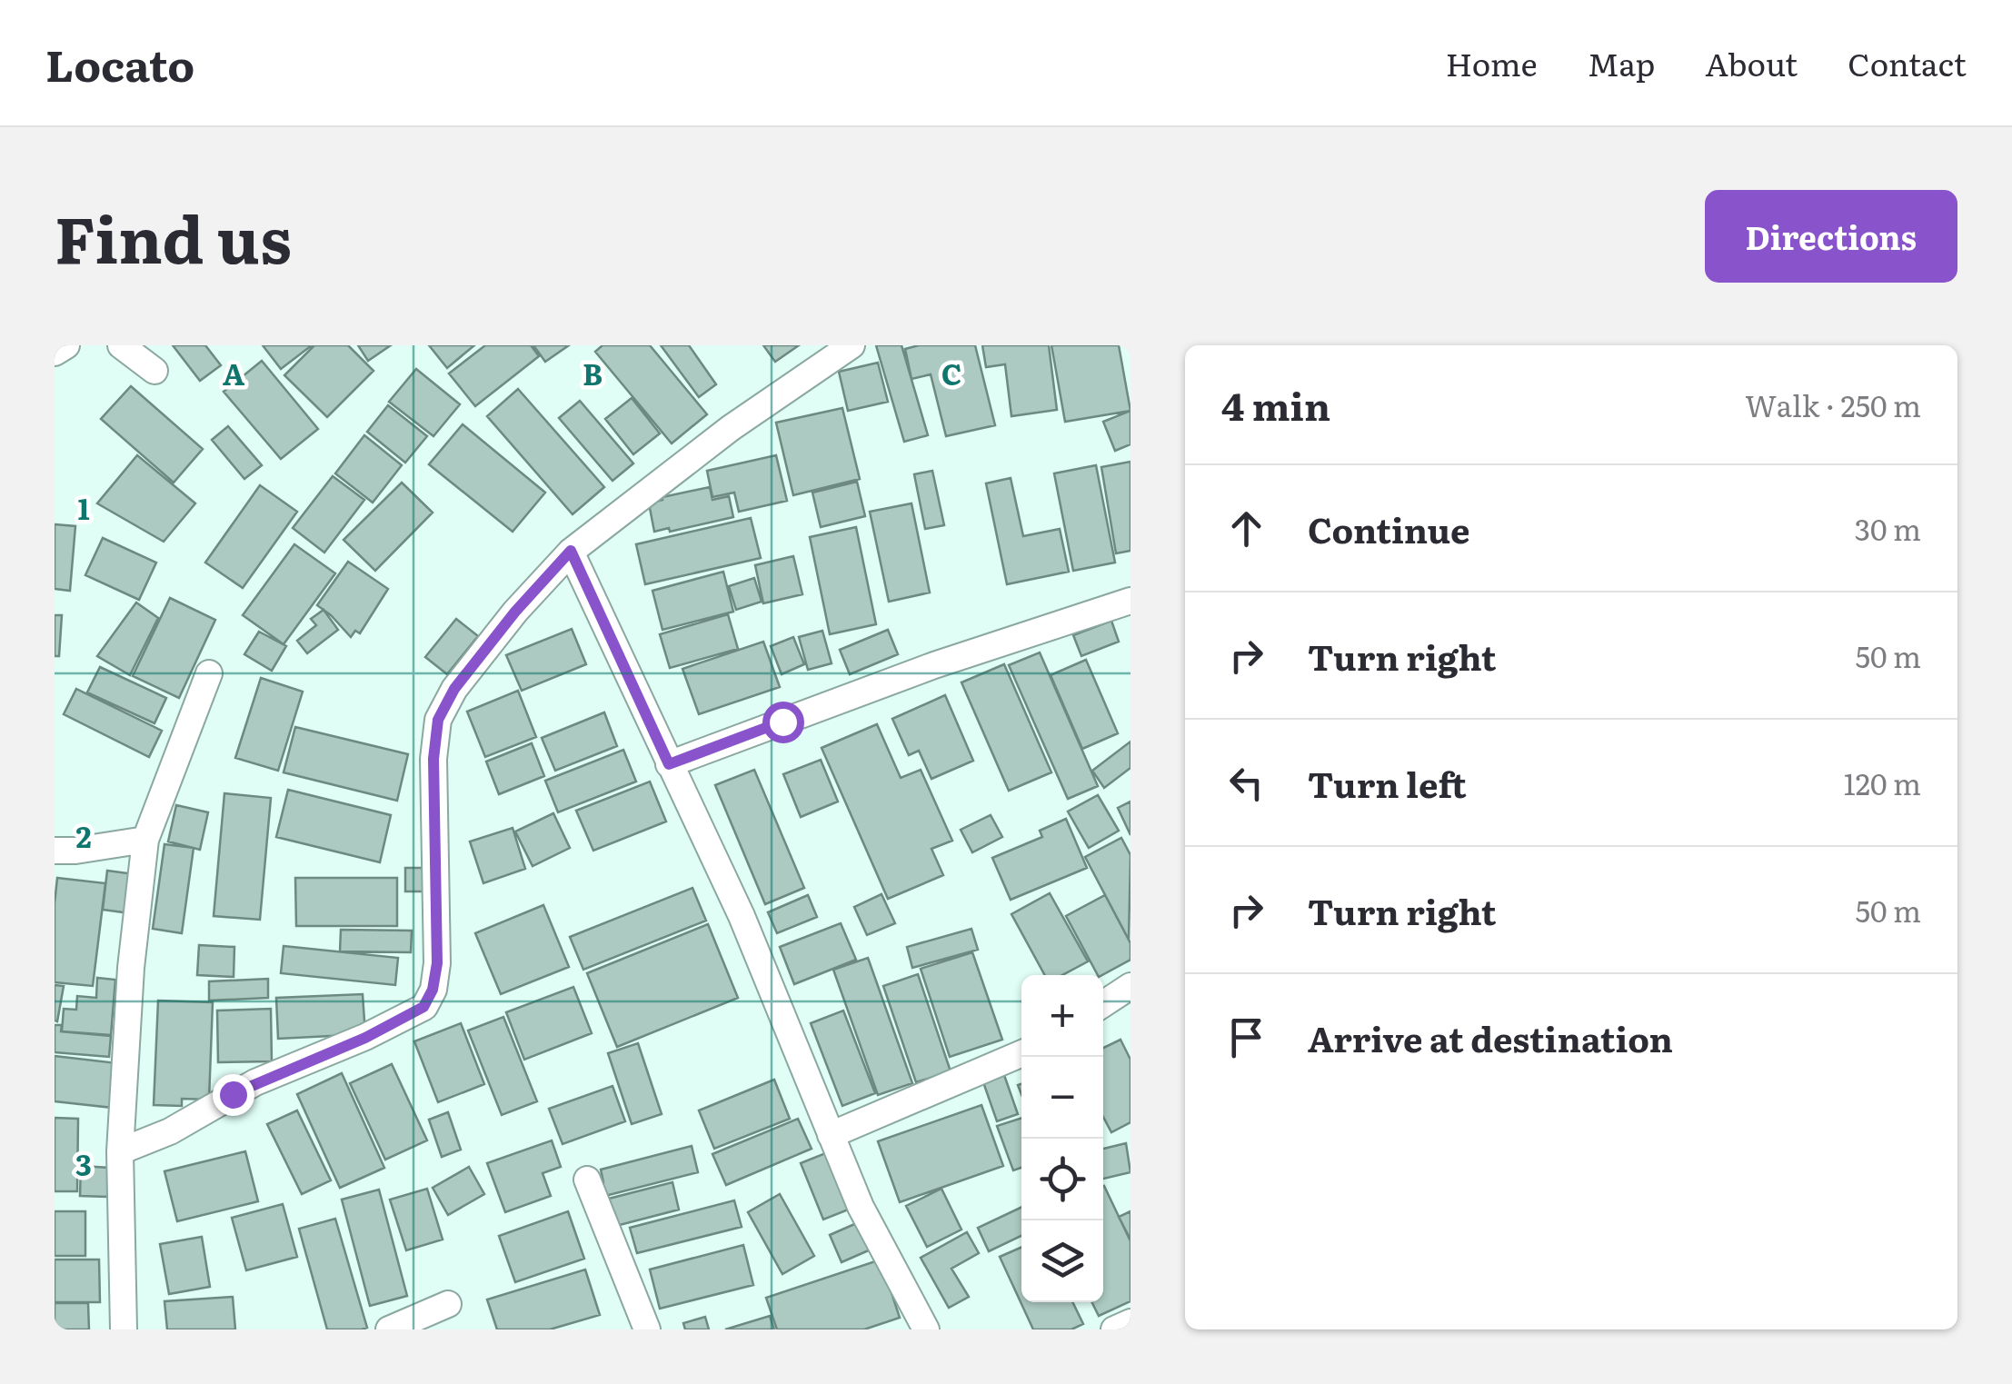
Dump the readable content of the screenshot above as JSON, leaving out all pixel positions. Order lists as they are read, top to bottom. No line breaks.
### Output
{"page":{"header":"Locato","nav":["Home","Map","About","Contact"],"title":"Find us","buttons":"Directions","heading":["4 min","Walk · 250 m"],"list":[["Continue","30 m"],["Turn right","50 m"],["Turn left","120 m"],["Turn right","50 m"],"Arrive at destination"],"map_buttons":["+","−"]},"grid":{"columns":["A","B","C"],"rows":["1","2","3"]}}
